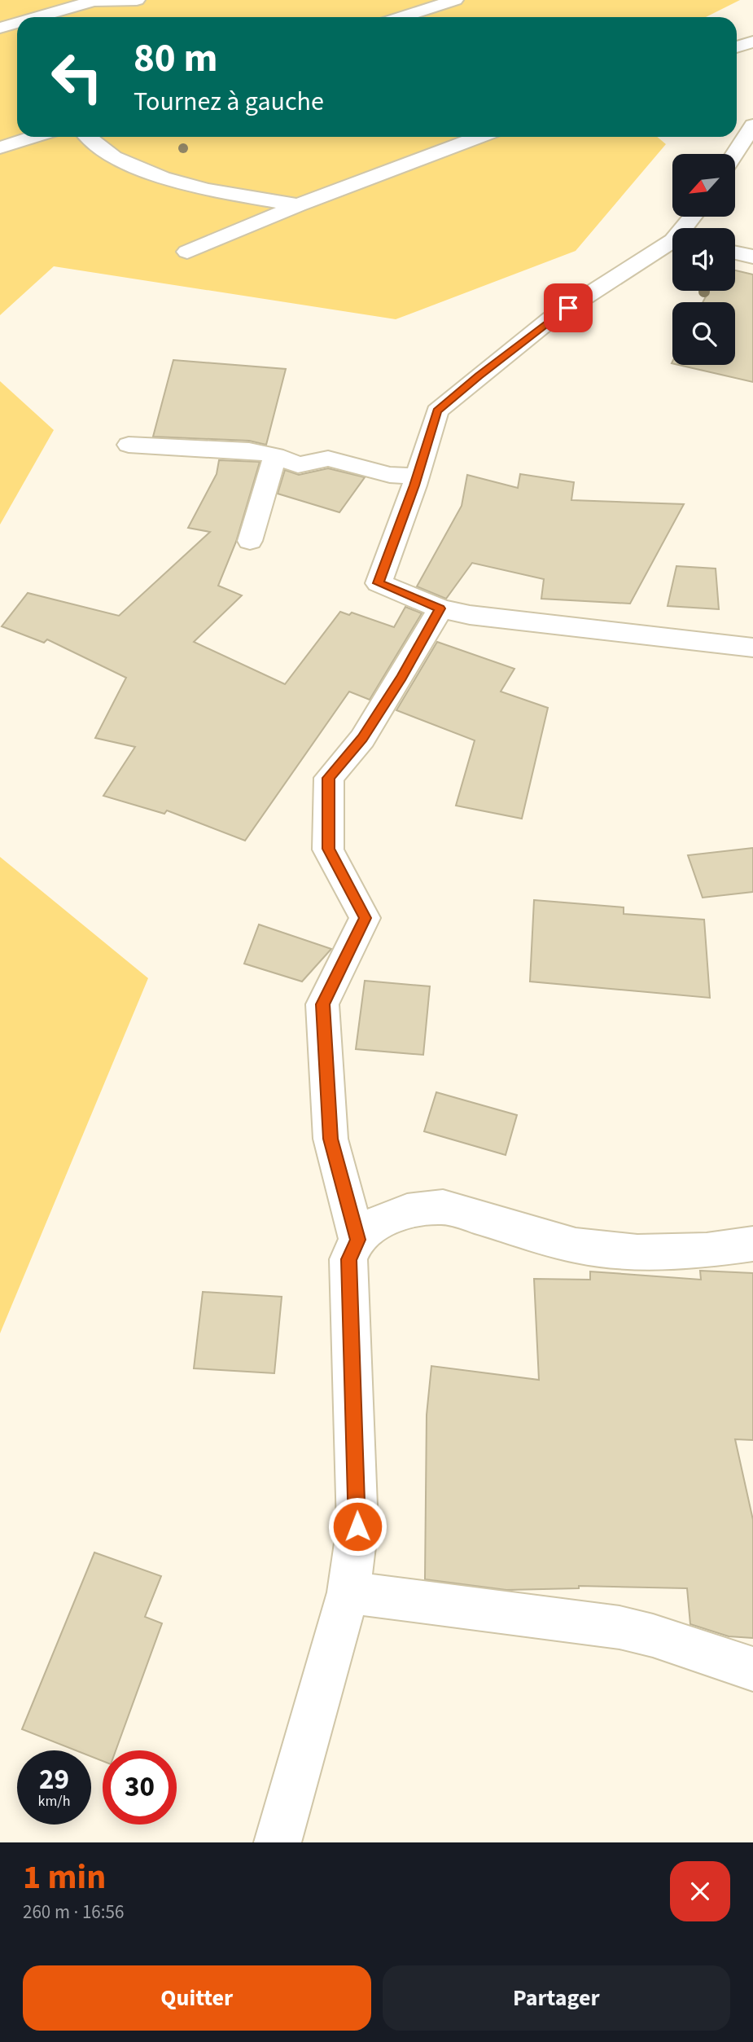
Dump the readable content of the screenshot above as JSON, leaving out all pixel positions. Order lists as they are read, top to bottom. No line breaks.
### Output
{"north":"bottom left","page":{"turn":["80 m","Tournez à gauche"],"speed":"29 km/h","limit":"30","heading":["1 min","260 m · 16:56"],"buttons":["Quitter","Partager"]}}
